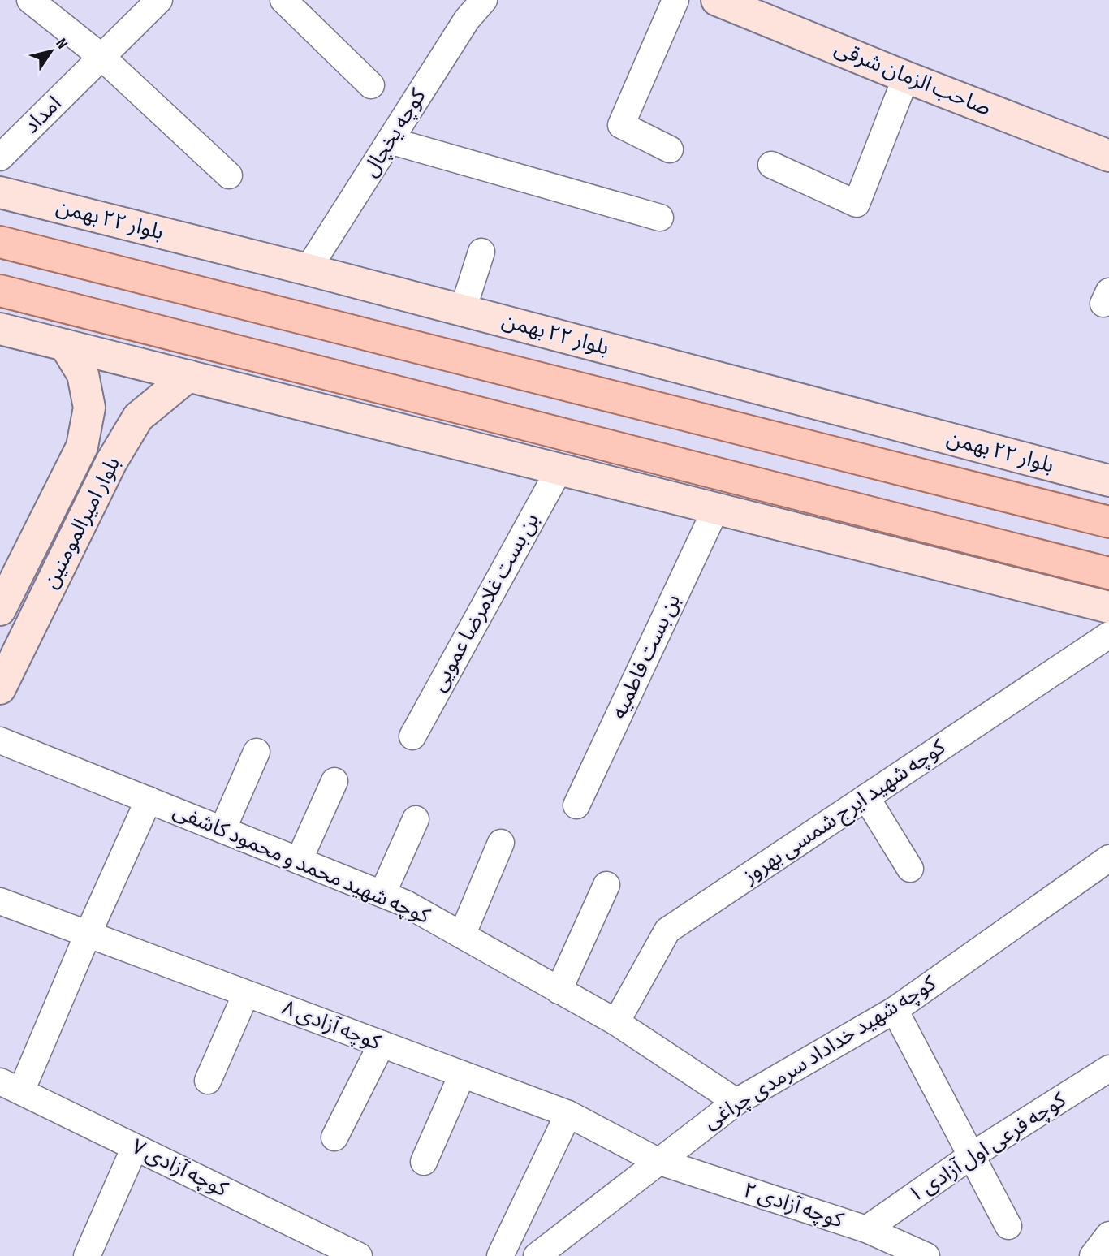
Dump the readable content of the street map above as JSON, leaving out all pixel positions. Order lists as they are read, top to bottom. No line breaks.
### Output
{"streets":{"main road":["صاحب الزمان شرقی","بلوار ۲۲ بهمن","بلوار امیرالمومنین"],"street":["امداد","کوچه یخچال","بن بست غلامرضا عمویی","بن بست فاطمیه","کوچه شهید ایرج شمسی بهروز","کوچه شهید محمد و محمود کاشفی","کوچه آزادی ۸","کوچه شهید خداداد سرمدی چراغی","کوچه فرعی اول آزادی ۱","کوچه آزادی ۷","کوچه آزادی ۲"]},"crossings":[["کوچه یخچال","بلوار ۲۲ بهمن"],["کوچه شهید ایرج شمسی بهروز","کوچه شهید محمد و محمود کاشفی"],["کوچه شهید محمد و محمود کاشفی","کوچه شهید خداداد سرمدی چراغی"],["کوچه آزادی ۸","کوچه شهید خداداد سرمدی چراغی"],["کوچه آزادی ۸","کوچه آزادی ۲"],["کوچه شهید خداداد سرمدی چراغی","کوچه آزادی ۲"],["کوچه فرعی اول آزادی ۱","کوچه آزادی ۲"]],"north":"top right"}
